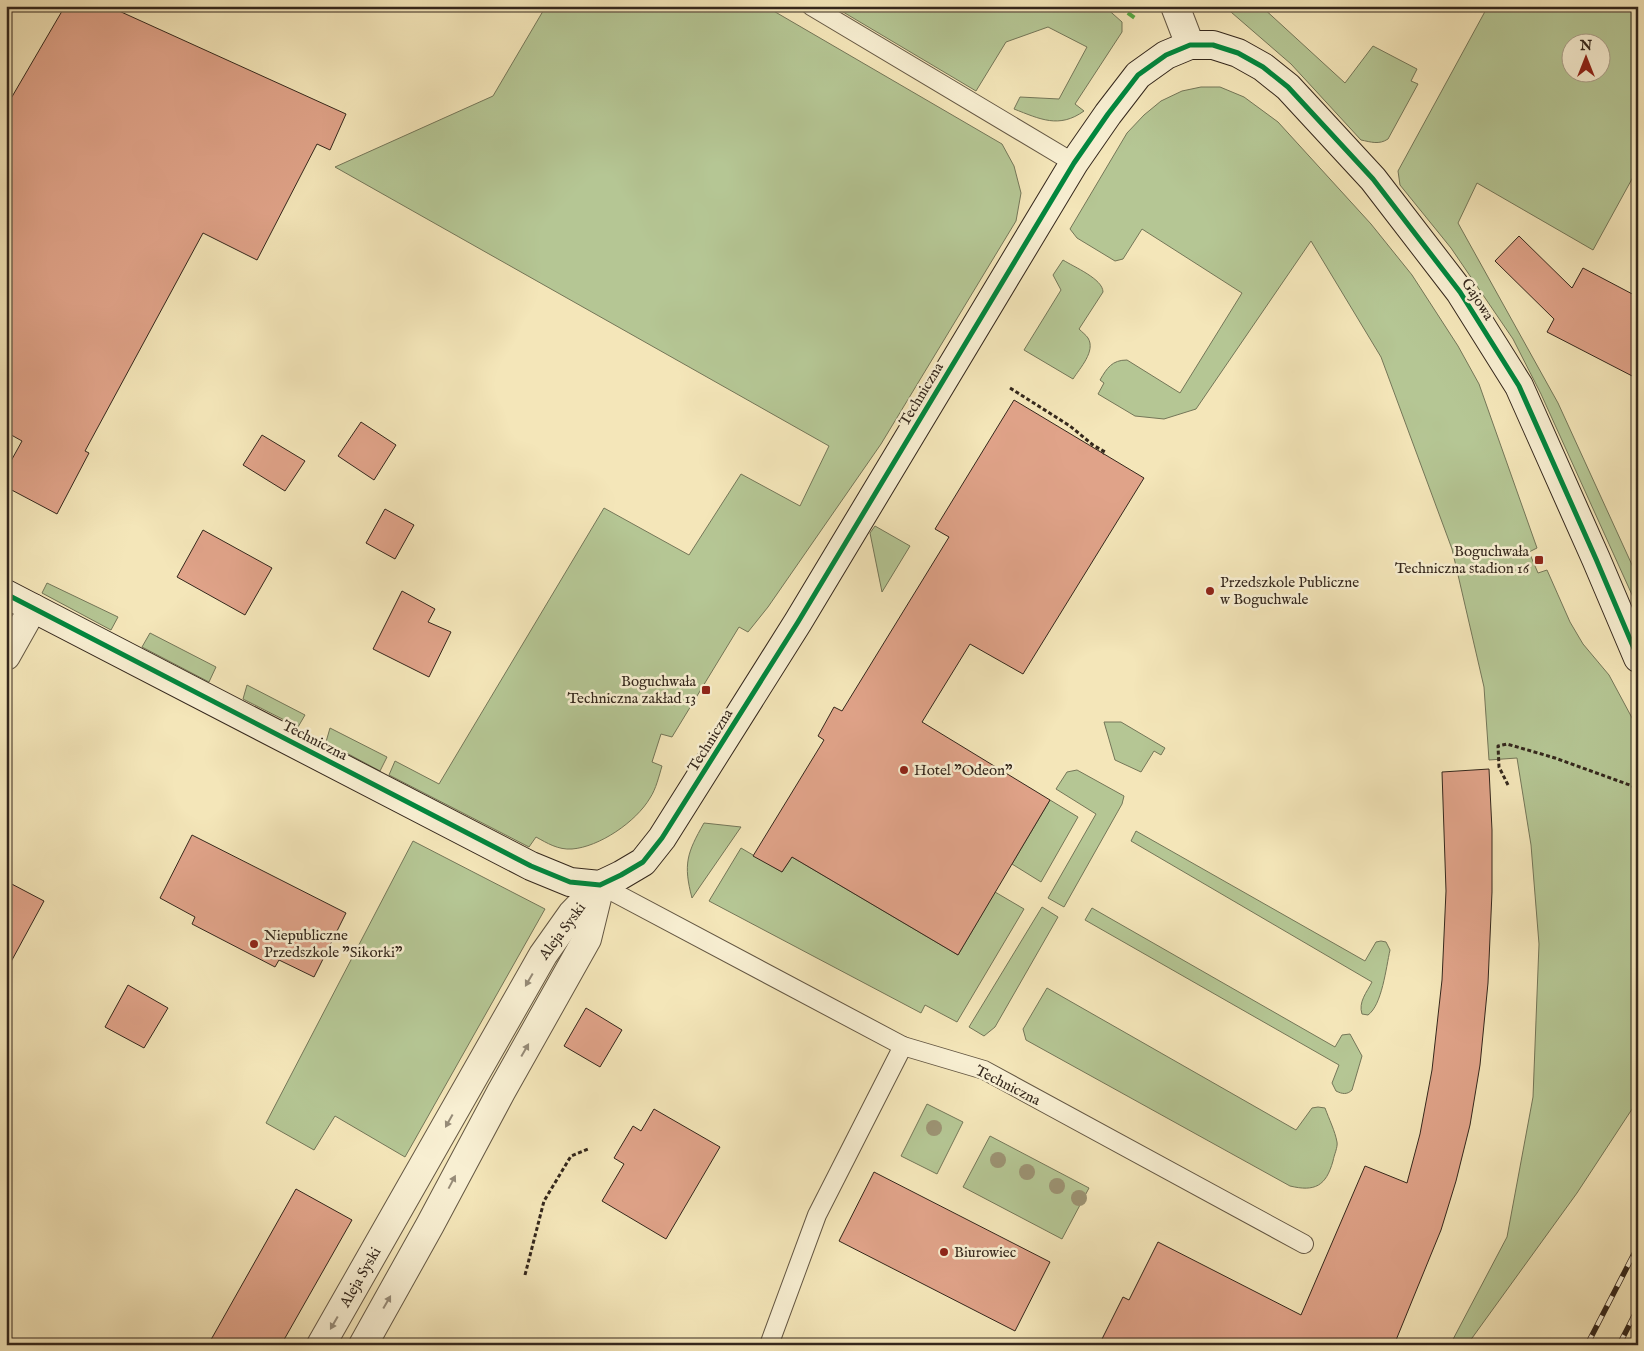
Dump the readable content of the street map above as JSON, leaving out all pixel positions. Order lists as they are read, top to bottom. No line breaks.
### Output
{"streets":{"street":["Gajowa","Techniczna","Aleja Syski"]},"crossings":[["Gajowa","Techniczna"],["Techniczna","Aleja Syski"]],"places":{"transit":["Boguchwała Techniczna stadion 16","Boguchwała Techniczna zakład 13"],"other":["Przedszkole Publiczne w Boguchwale","Hotel \"Odeon\"","Niepubliczne Przedszkole \"Sikorki\"","Biurowiec"]},"north":"top"}
